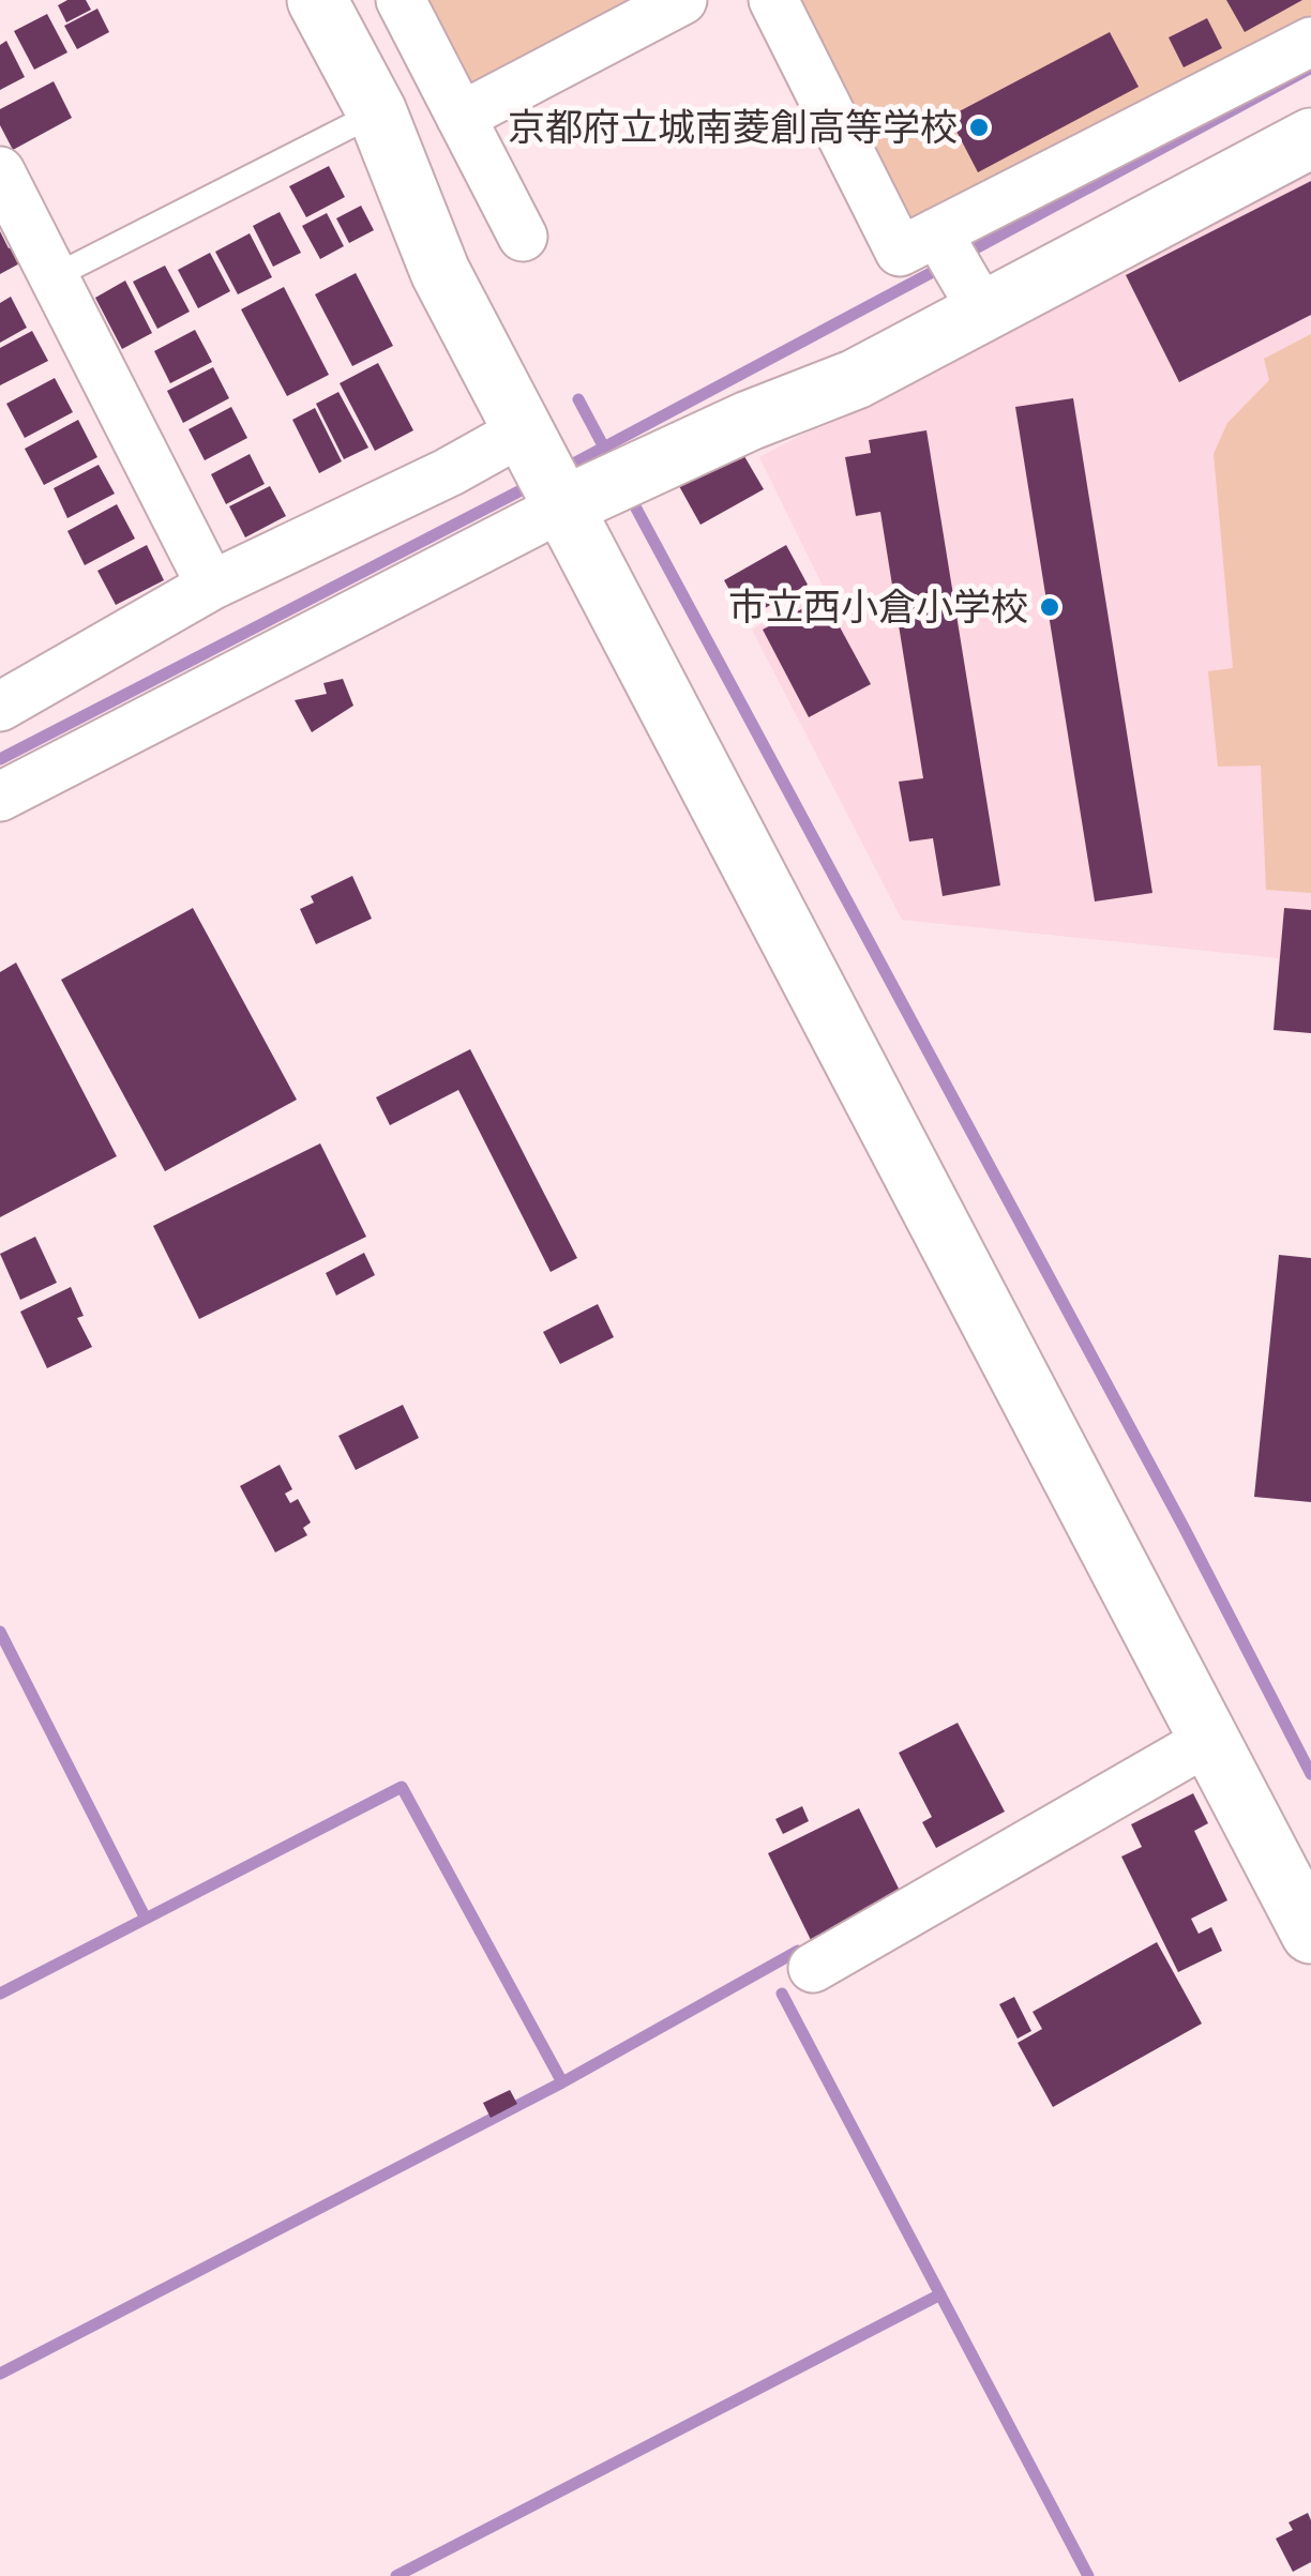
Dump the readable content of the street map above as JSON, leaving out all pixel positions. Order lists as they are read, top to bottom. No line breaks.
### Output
{"places":["京都府立城南菱創高等学校","市立西小倉小学校"]}
